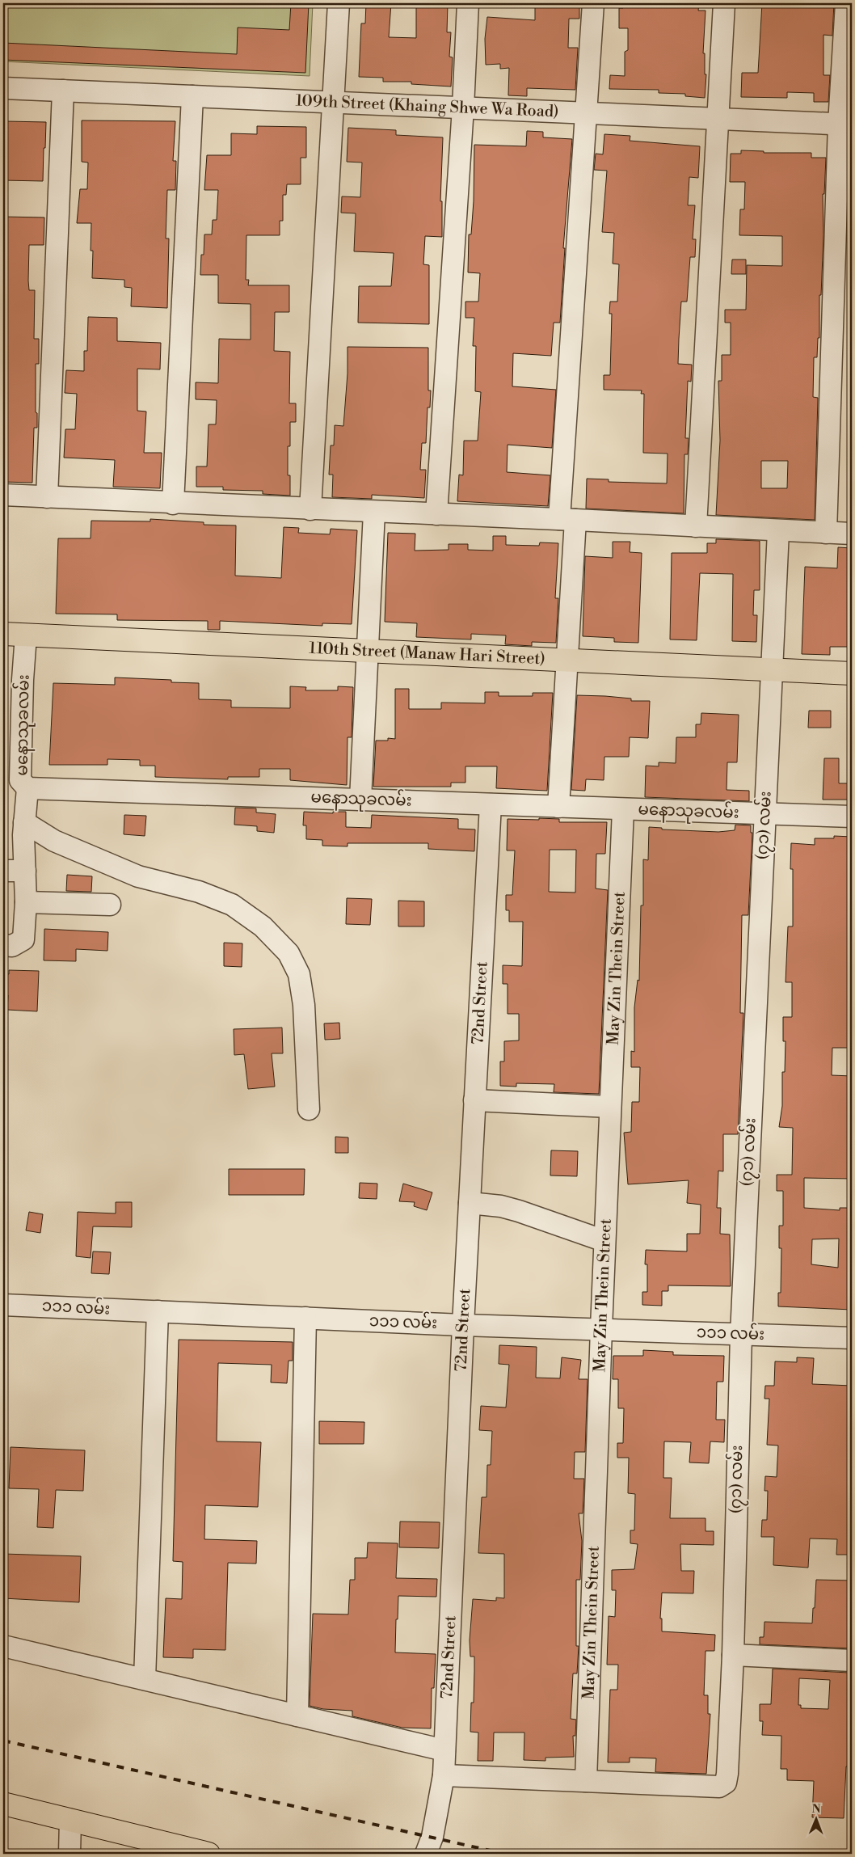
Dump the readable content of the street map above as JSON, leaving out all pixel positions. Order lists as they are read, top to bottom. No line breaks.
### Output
{"streets":{"main road":["110th Street (Manaw Hari Street)"],"street":["109th Street (Khaing Shwe Wa Road)","မနောသုခလမ်း","(၇၁) လမ်း","May Zin Thein Street","72nd Street","၁၁၁ လမ်း"]},"crossings":[["110th Street (Manaw Hari Street)","မနောသုခလမ်း"],["110th Street (Manaw Hari Street)","(၇၁) လမ်း"],["မနောသုခလမ်း","(၇၁) လမ်း"],["မနောသုခလမ်း","May Zin Thein Street"],["မနောသုခလမ်း","72nd Street"],["(၇၁) လမ်း","May Zin Thein Street"],["(၇၁) လမ်း","၁၁၁ လမ်း"],["May Zin Thein Street","၁၁၁ လမ်း"],["72nd Street","၁၁၁ လမ်း"]],"north":"top"}
